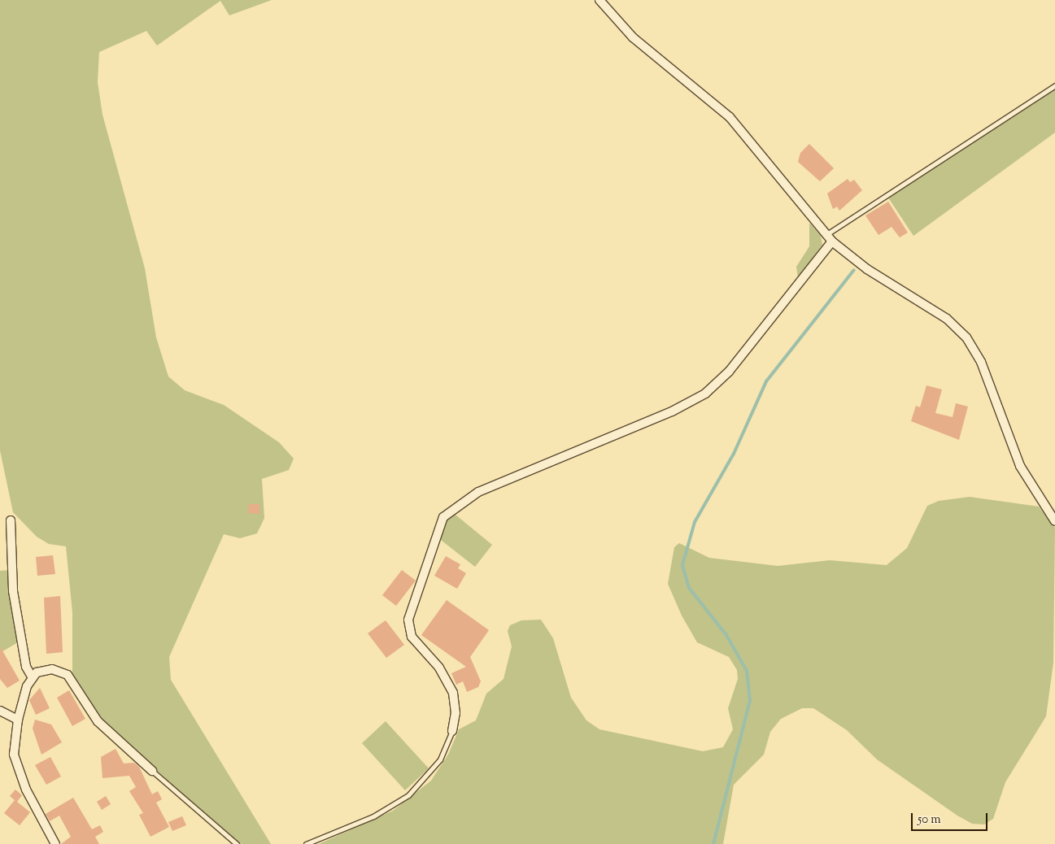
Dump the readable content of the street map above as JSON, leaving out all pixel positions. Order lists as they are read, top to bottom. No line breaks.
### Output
{"scale_bar":"50 m"}
